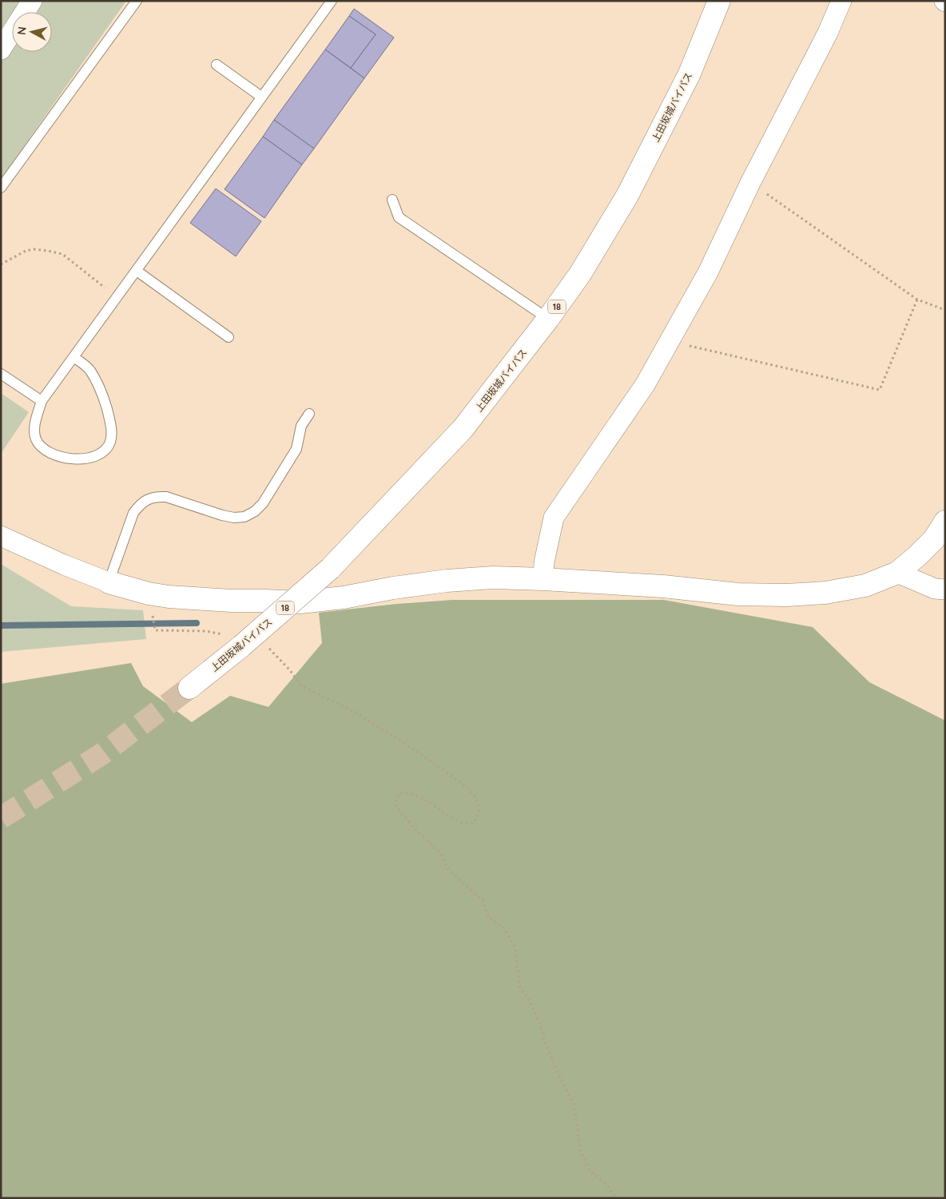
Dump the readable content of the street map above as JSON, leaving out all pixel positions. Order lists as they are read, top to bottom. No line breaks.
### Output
{"streets":{"main road":["上田坂城バイパス","18"]},"north":"left"}
